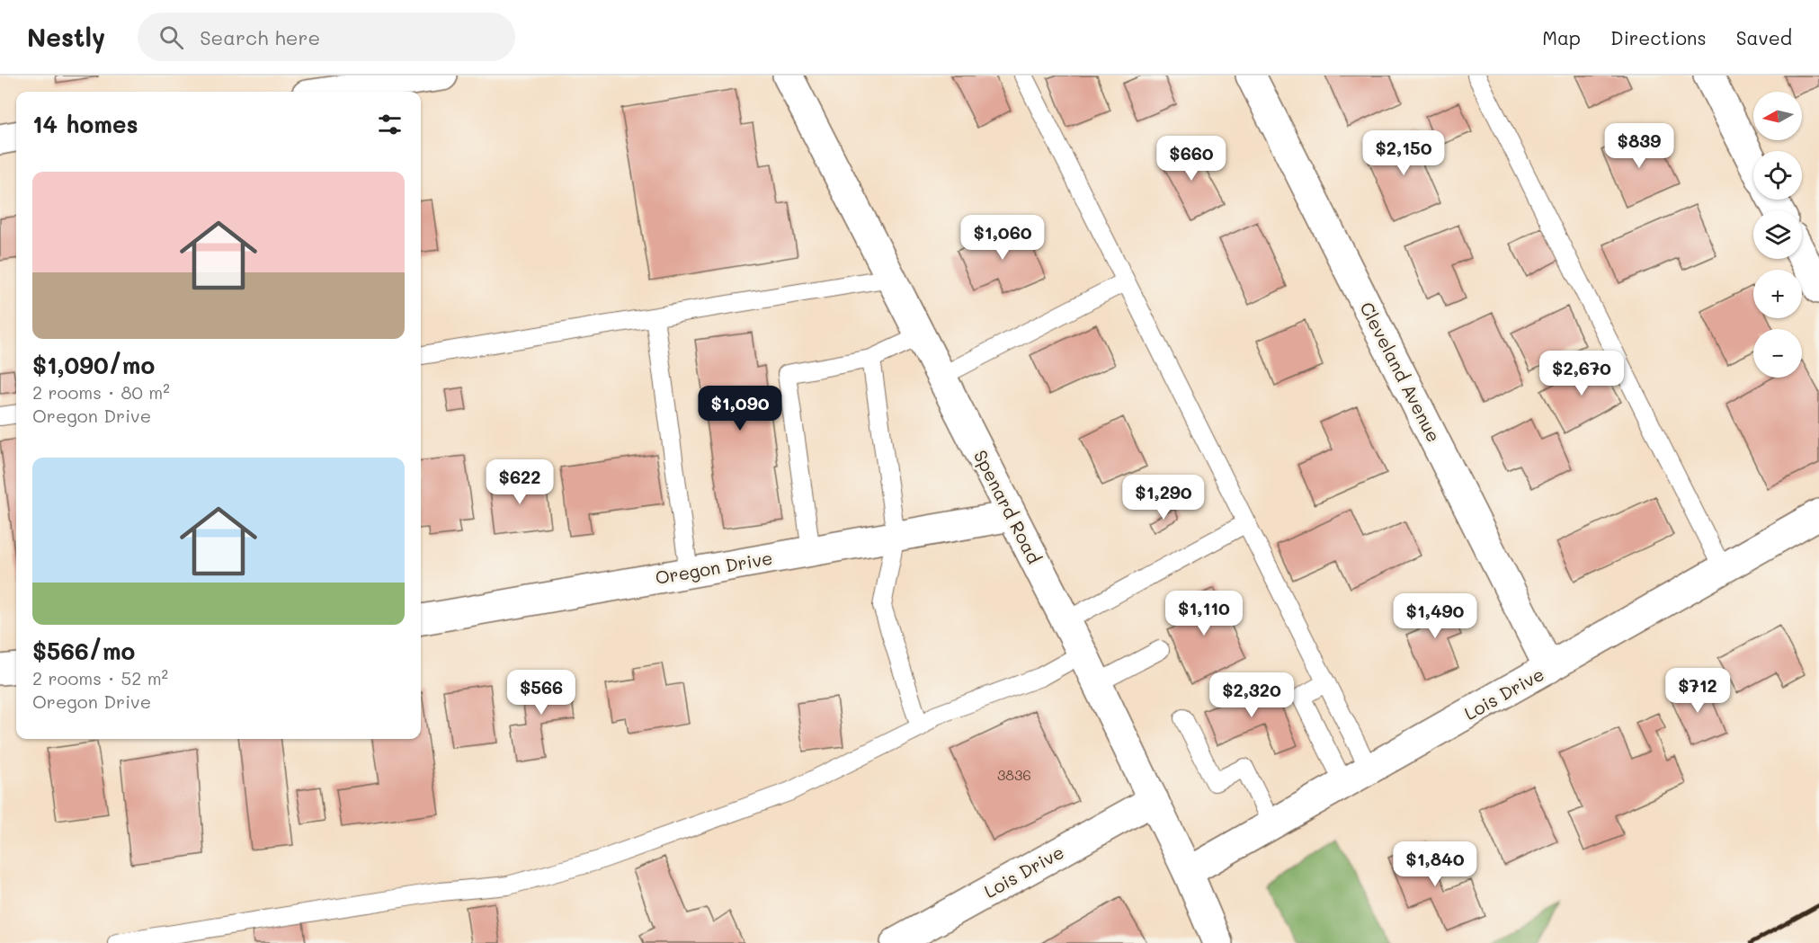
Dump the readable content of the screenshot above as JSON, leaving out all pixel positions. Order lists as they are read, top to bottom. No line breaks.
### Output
{"streets":{"street":["Cleveland Avenue","Spenard Road","Oregon Drive","Lois Drive"]},"crossings":[["Cleveland Avenue","Lois Drive"],["Spenard Road","Oregon Drive"],["Spenard Road","Lois Drive"]],"house_numbers":["3836"],"north":"left","page":{"header":"Nestly","search":"Search here","nav":["Map","Directions","Saved"],"map_buttons":["+","−"],"heading":"14 homes","price":["$839","$2,150","$660","$1,060","$2,670","$1,090","$622","$1,290","$1,110","$1,490","$712","$566","$2,320","$1,840"],"list":[{"name":"$1,090/mo","note":"2 rooms · 80 m² · Oregon Drive"},{"name":"$566/mo","note":"2 rooms · 52 m² · Oregon Drive"}]}}
